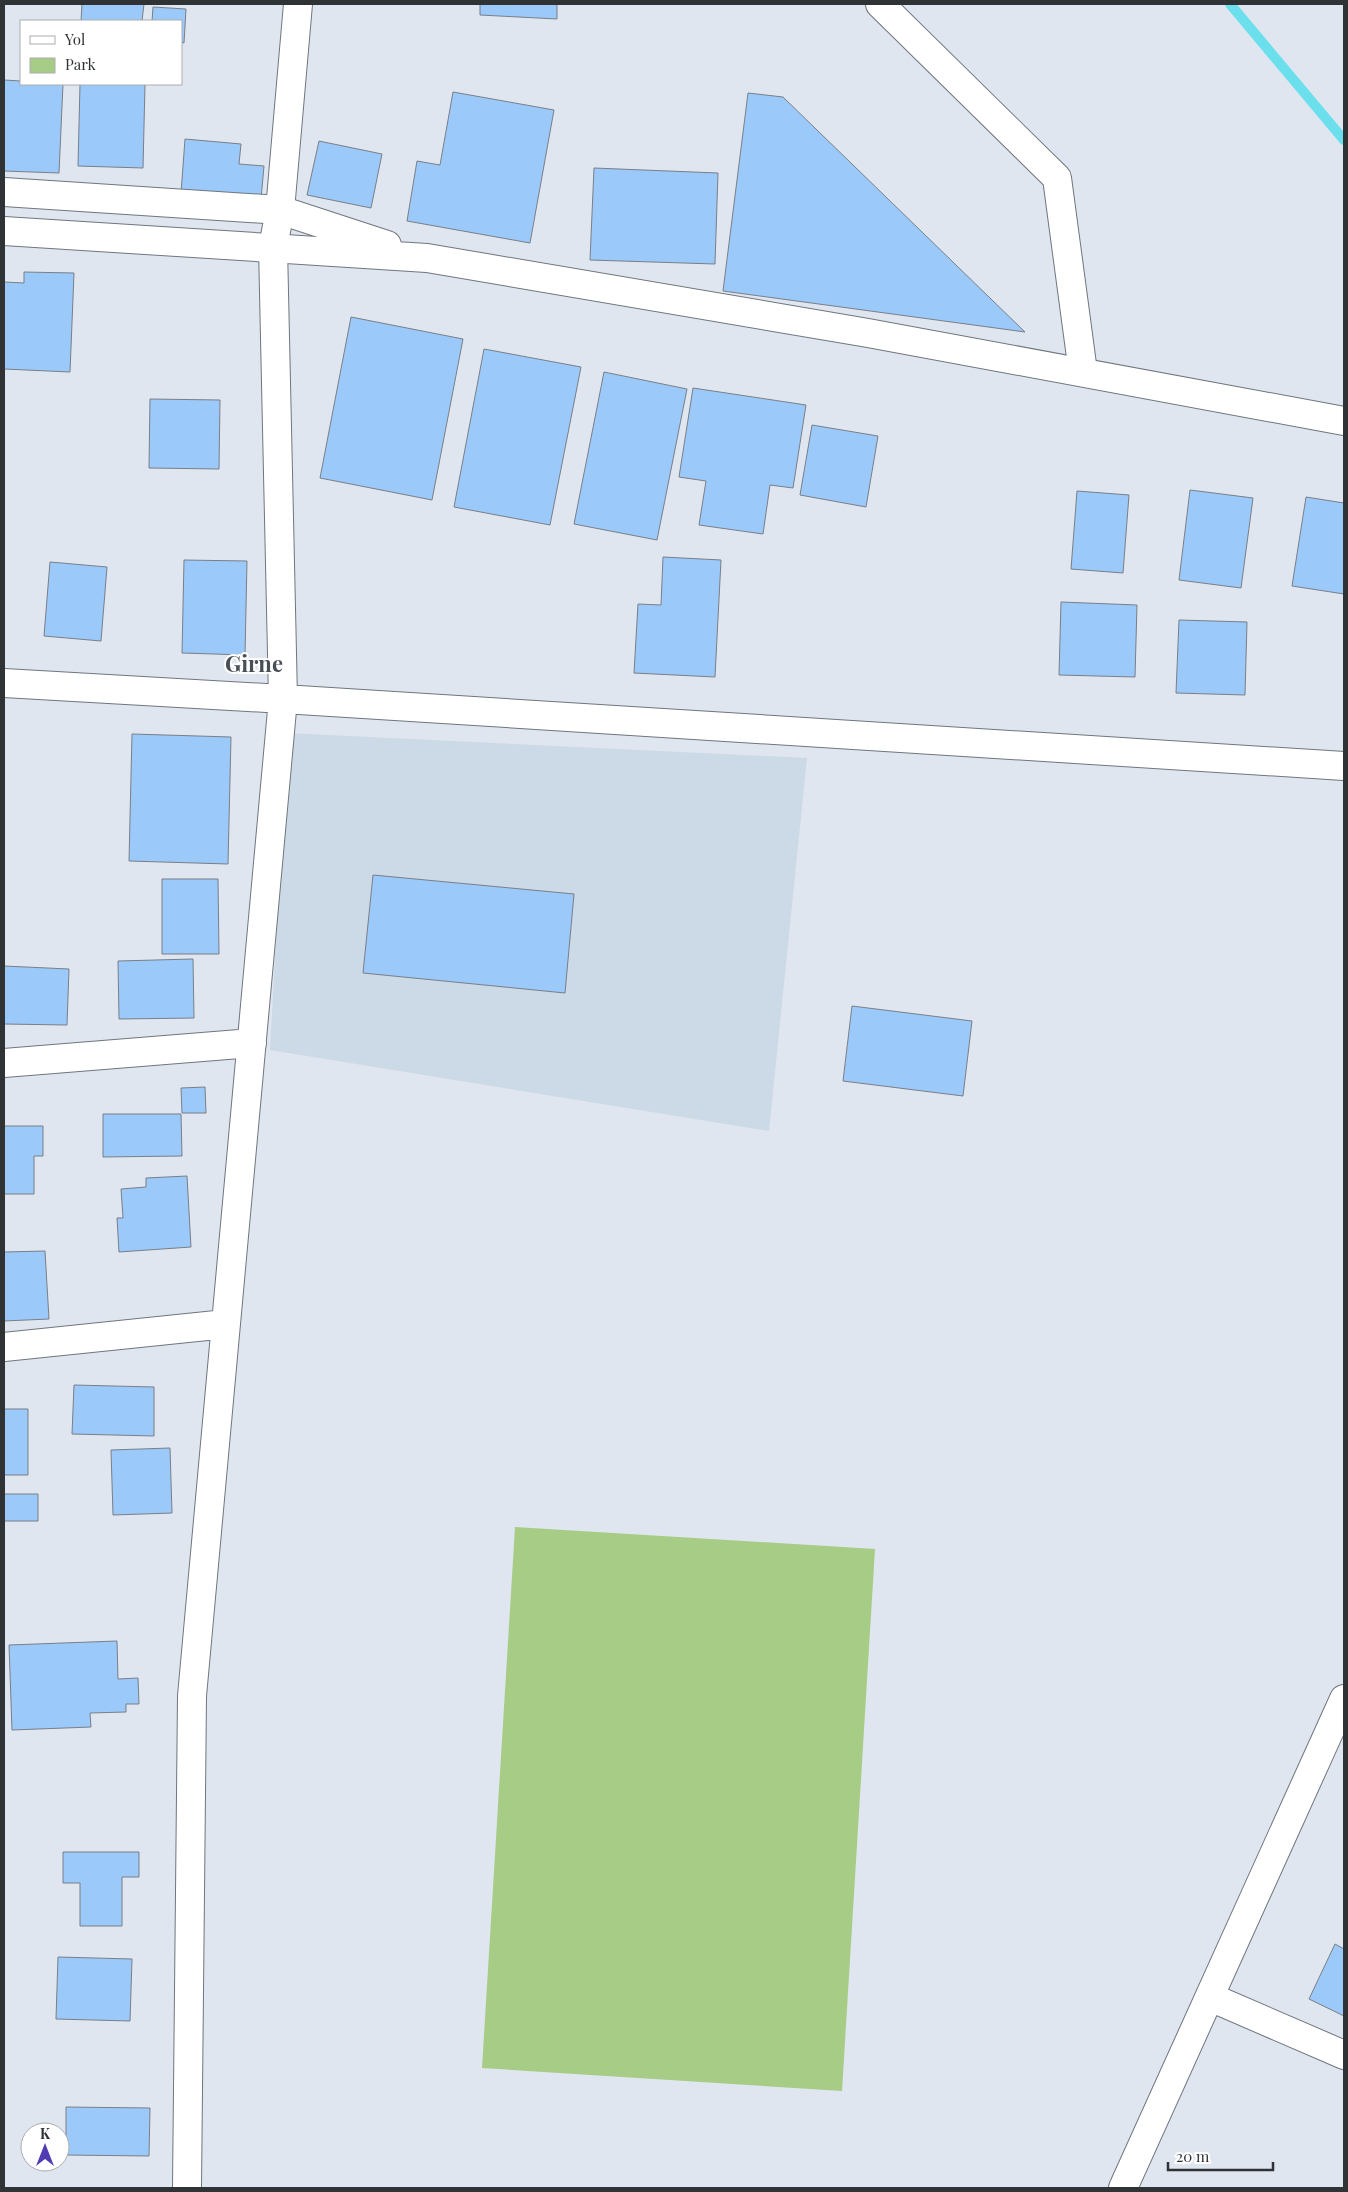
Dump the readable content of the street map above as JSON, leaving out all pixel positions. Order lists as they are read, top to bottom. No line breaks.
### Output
{"districts":["Girne"],"legend":["Yol","Park"],"scale_bar":"20 m","north":"top"}
